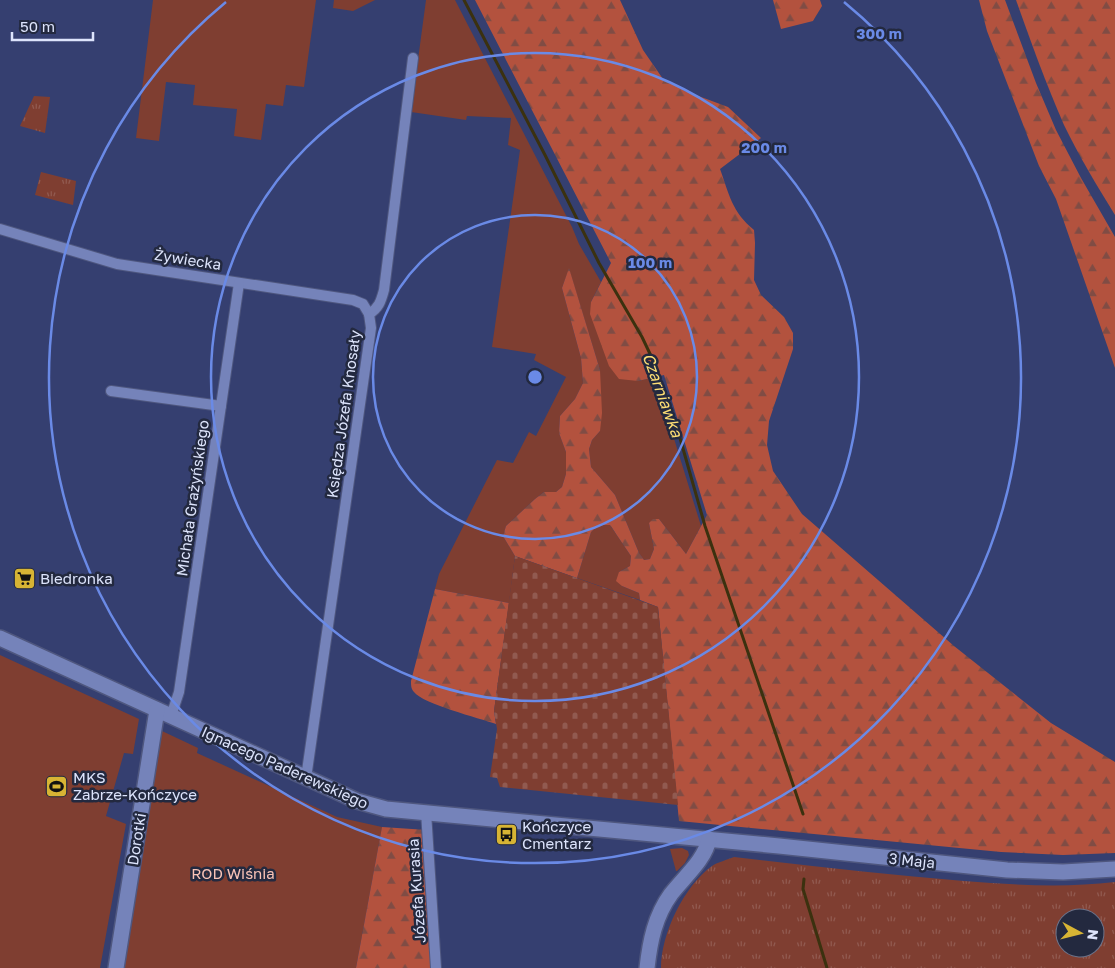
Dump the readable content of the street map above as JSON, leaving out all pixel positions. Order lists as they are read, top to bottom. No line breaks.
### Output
{"streets":{"main road":["Ignacego Paderewskiego","Dorotki","3 Maja"],"street":["Żywiecka","Księdza Józefa Knosały","Michała Grażyńskiego","Józefa Kurasia"]},"crossings":[["Żywiecka","Księdza Józefa Knosały"],["Żywiecka","Michała Grażyńskiego"],["Księdza Józefa Knosały","Ignacego Paderewskiego"],["Michała Grażyńskiego","Ignacego Paderewskiego"],["Michała Grażyńskiego","Dorotki"],["Ignacego Paderewskiego","Dorotki"],["Ignacego Paderewskiego","3 Maja"],["Ignacego Paderewskiego","Józefa Kurasia"]],"water":["Czarniawka"],"parks":["ROD Wiśnia"],"places":{"supermarket":["Biedronka"],"sports":["MKS Zabrze-Kończyce"],"bus stop":["Kończyce Cmentarz"]},"scale_bar":"50 m","north":"right","rings":["300 m","200 m","100 m"]}
